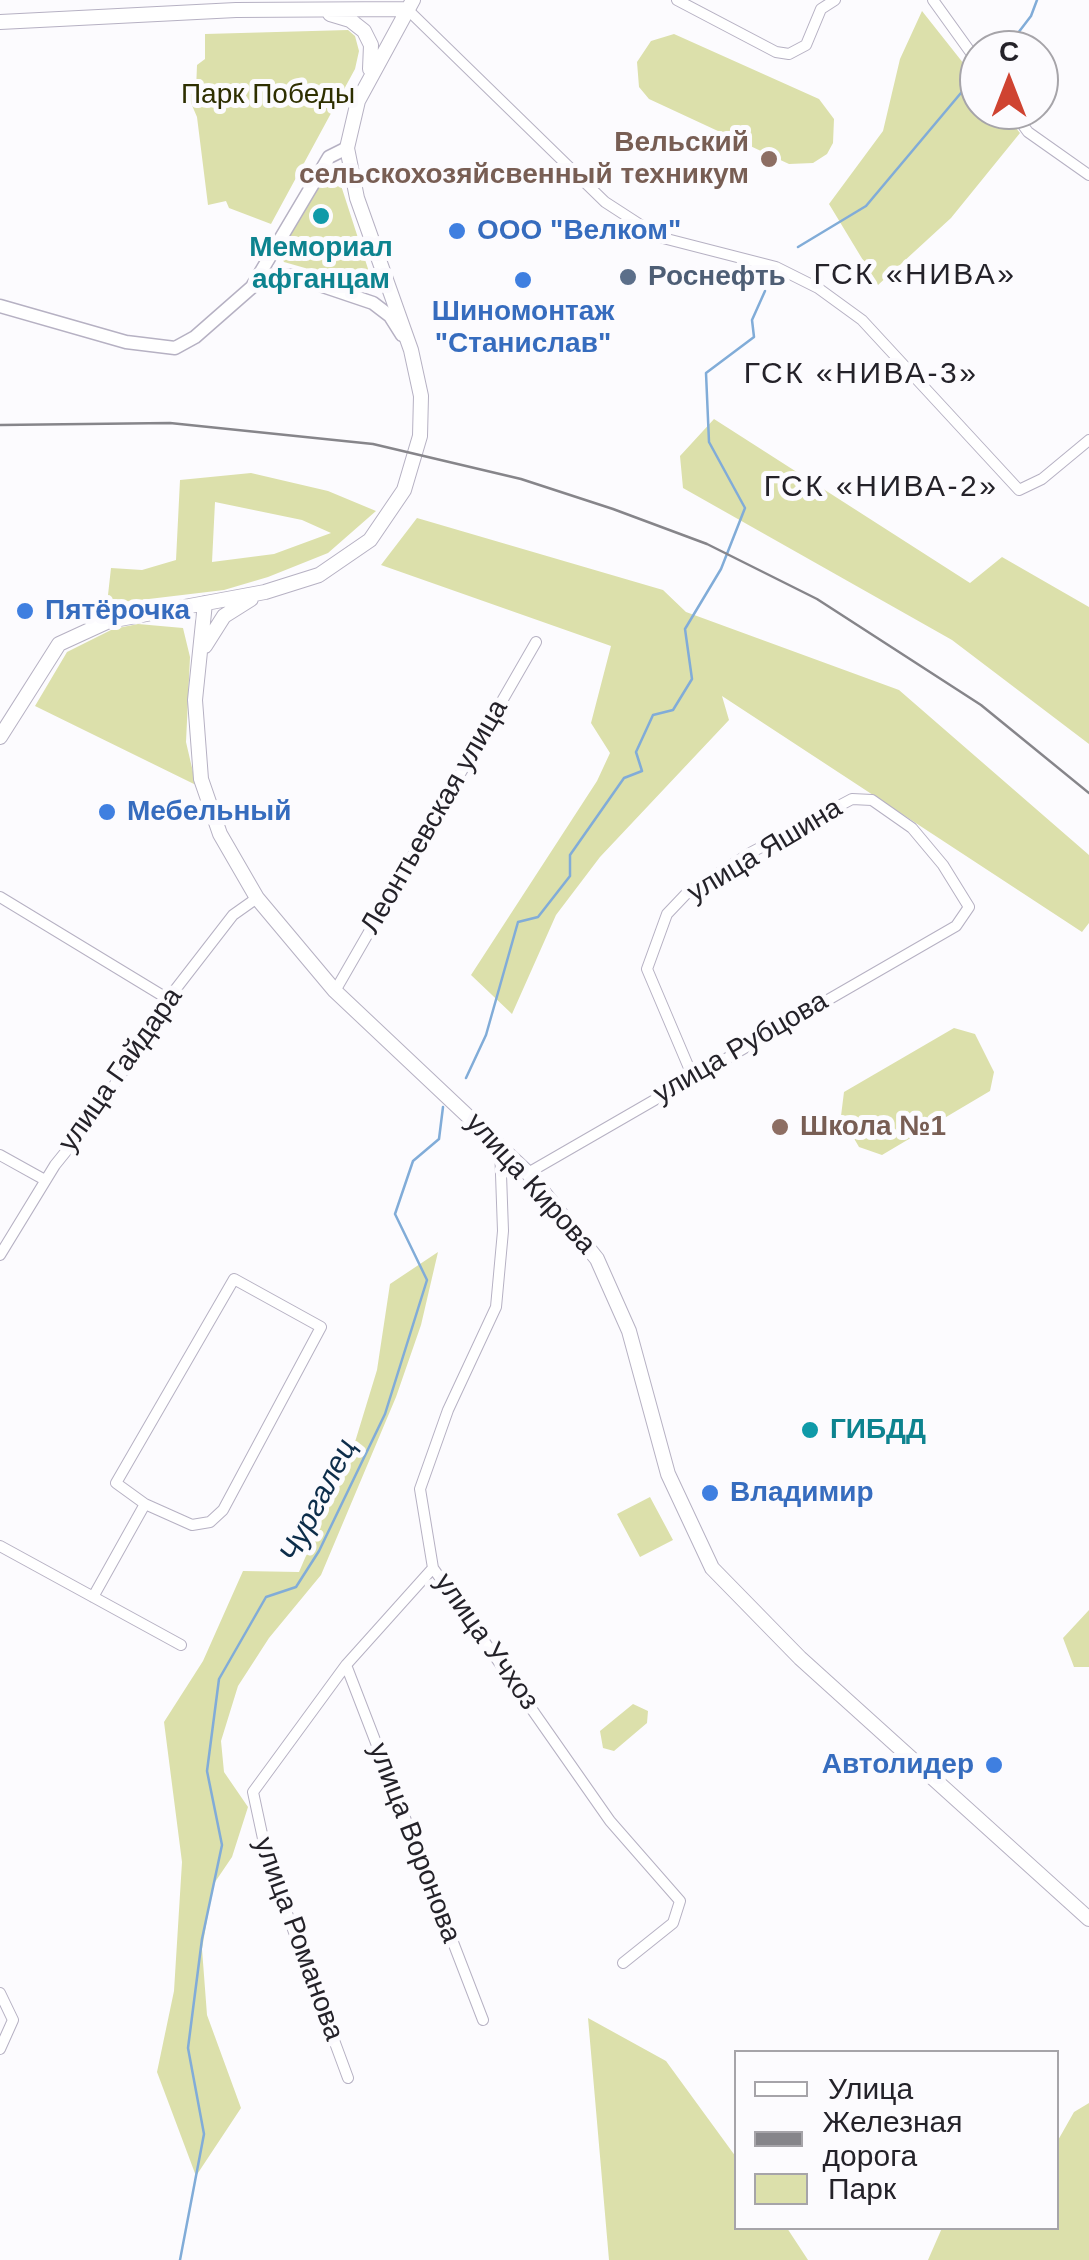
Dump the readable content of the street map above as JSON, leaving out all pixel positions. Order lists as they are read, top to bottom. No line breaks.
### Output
{"streets":{"main road":["улица Кирова"],"street":["Леонтьевская улица","улица Яшина","улица Рубцова","улица Гайдара","улица Учхоз","улица Воронова","улица Романова"]},"crossings":[["Леонтьевская улица","улица Кирова"],["улица Яшина","улица Рубцова"],["улица Рубцова","улица Кирова"],["улица Гайдара","улица Кирова"],["улица Кирова","улица Учхоз"],["улица Воронова","улица Романова"]],"districts":["ГСК «НИВА»","ГСК «НИВА-3»","ГСК «НИВА-2»"],"water":["Чургалец"],"parks":["Парк Победы"],"places":["Вельский сельскохозяйсвенный техникум","Мемориал афганцам","ООО \"Велком\"","Роснефть","Шиномонтаж \"Станислав\"","Пятёрочка","Мебельный","Школа №1","ГИБДД","Владимир","Автолидер"],"legend":["Улица","Железная дорога","Парк"],"north":"top"}
